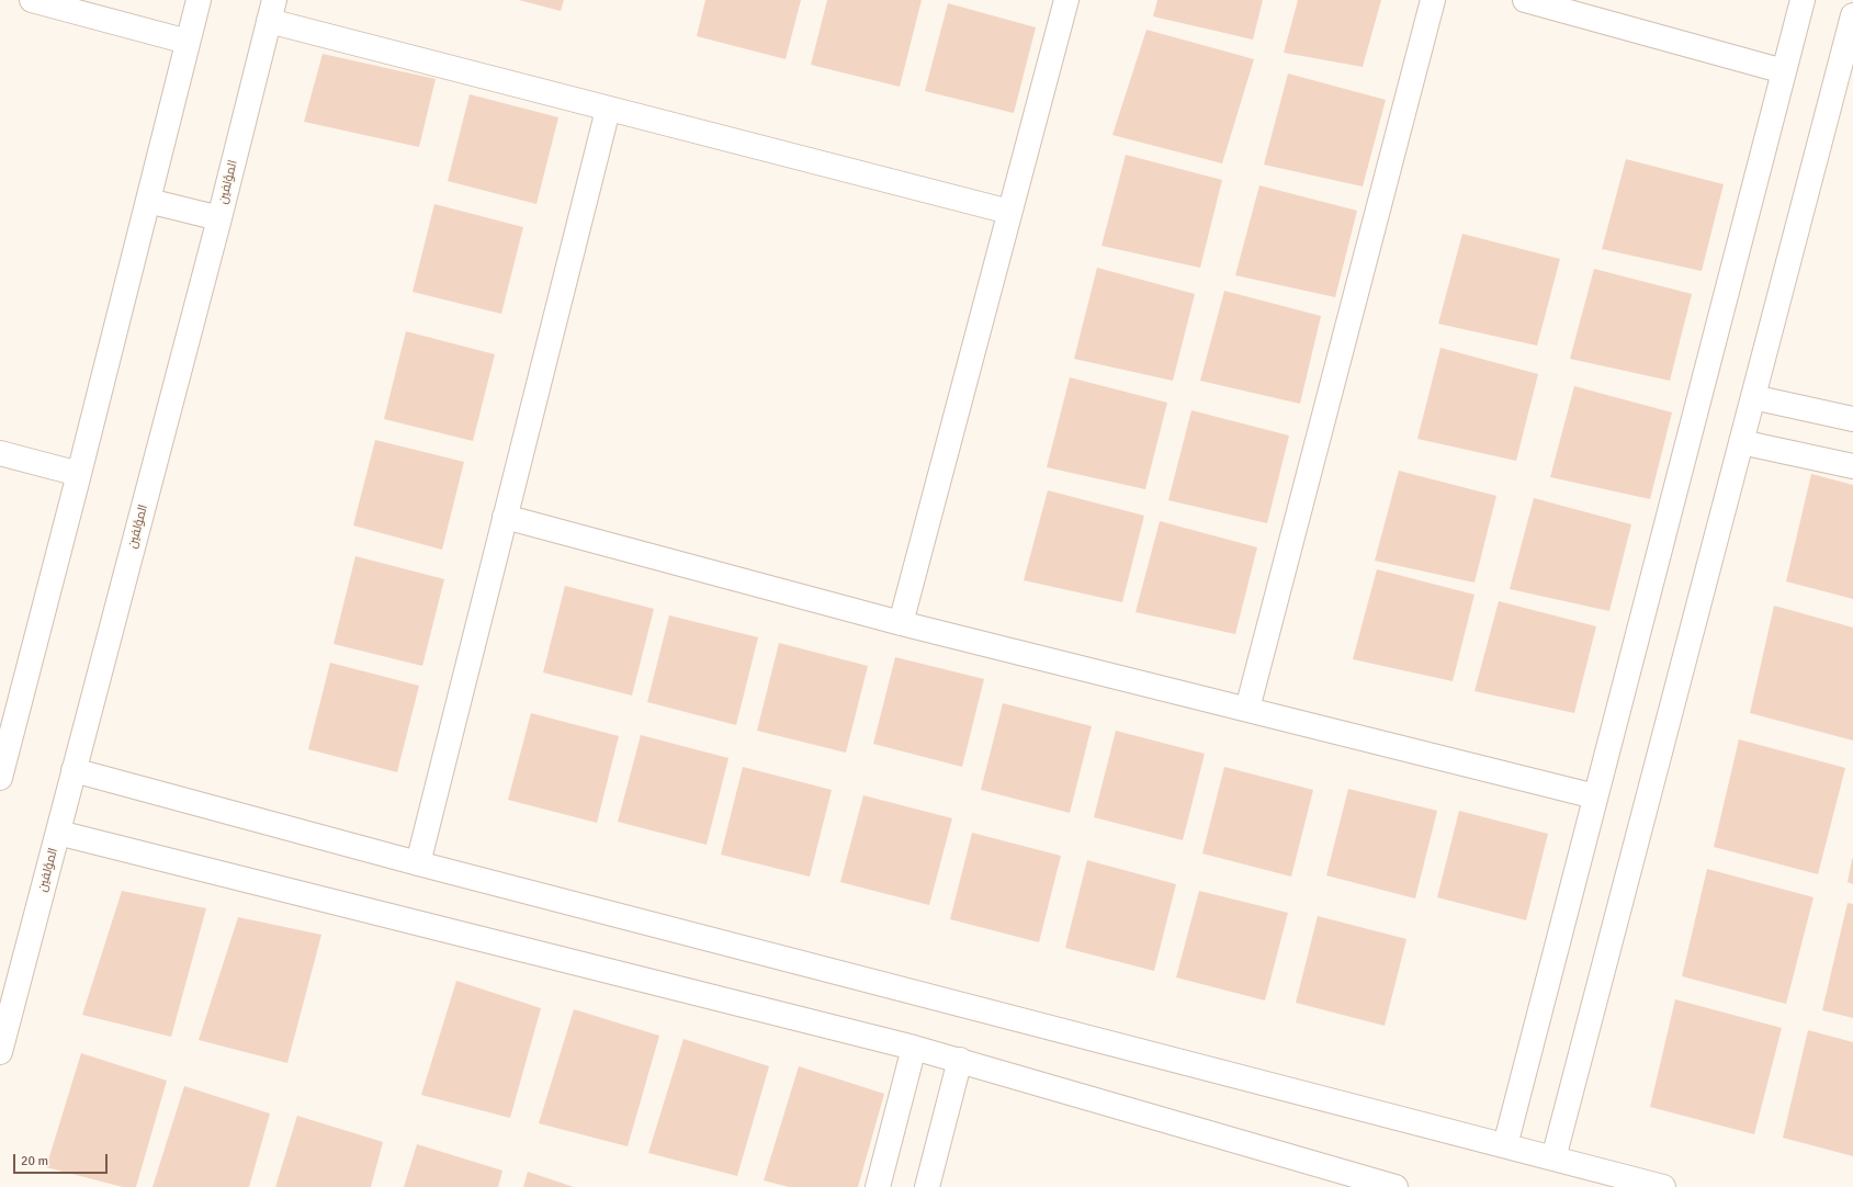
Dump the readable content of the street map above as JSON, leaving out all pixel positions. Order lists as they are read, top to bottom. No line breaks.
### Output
{"streets":{"street":["المؤلفين"]},"scale_bar":"20 m"}
